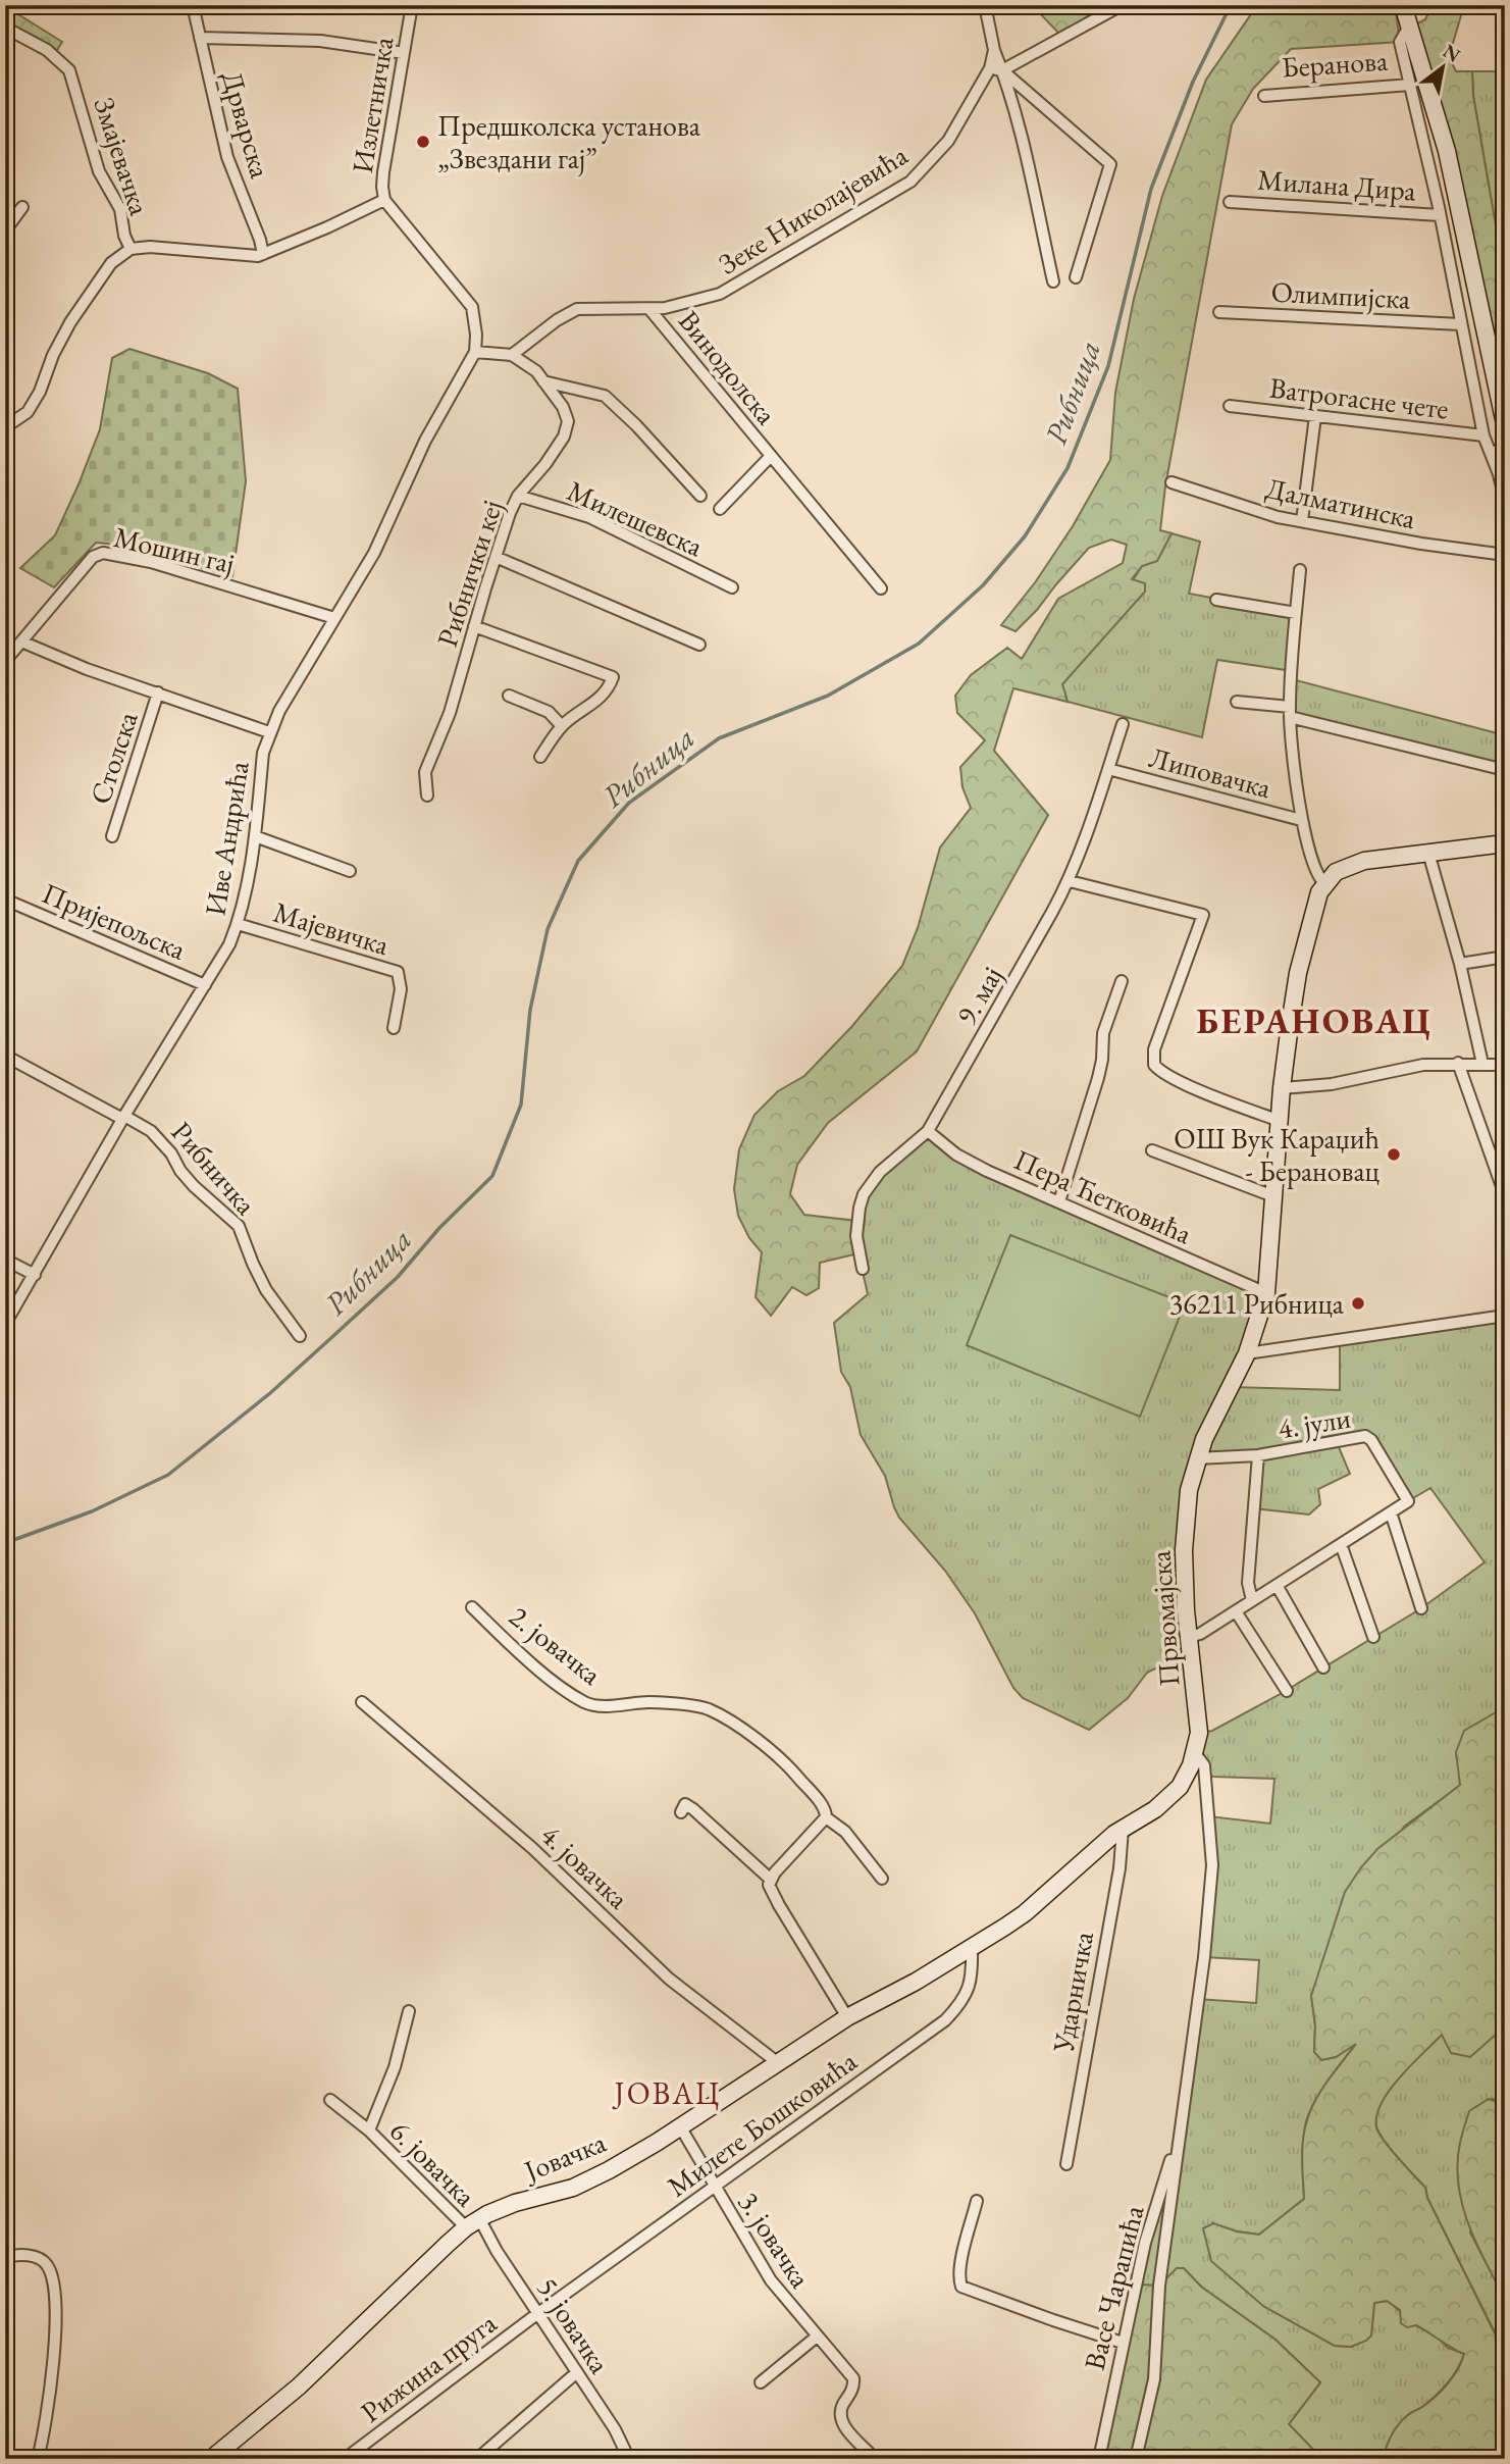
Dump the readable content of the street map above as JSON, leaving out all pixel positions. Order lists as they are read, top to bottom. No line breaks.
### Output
{"streets":{"main road":["Беранова","Првомајска","Јовачка"],"street":["Излетничка","Дрварска","Змајевачка","Милана Дира","Зеке Николајевића","Олимпијска","Винодолска","Ватрогасне чете","Далматинска","Милешевска","Мошин гај","Рибнички кеј","Столска","Липовачка","Иве Андрића","Пријепољска","Мајевичка","9. мај","Рибничка","Пера Ћетковића","4. јули","2. јовачка","4. јовачка","Ударничка","Милете Бошковића","6. јовачка","3. јовачка","Васе Чарапића","5. јовачка","Рижина пруга"]},"crossings":[["Беранова","Милана Дира"],["Беранова","Олимпијска"],["Беранова","Ватрогасне чете"],["Излетничка","Змајевачка"],["Излетничка","Иве Андрића"],["Дрварска","Змајевачка"],["Зеке Николајевића","Винодолска"],["Зеке Николајевића","Рибнички кеј"],["Милешевска","Рибнички кеј"],["Мошин гај","Столска"],["Мошин гај","Иве Андрића"],["Столска","Иве Андрића"],["Липовачка","9. мај"],["Иве Андрића","Пријепољска"],["Иве Андрића","Мајевичка"],["Иве Андрића","Рибничка"],["9. мај","Пера Ћетковића"],["Пера Ћетковића","Првомајска"],["4. јули","Првомајска"],["Првомајска","Ударничка"],["Првомајска","Милете Бошковића"],["Првомајска","Јовачка"],["4. јовачка","Јовачка"],["Милете Бошковића","Јовачка"],["Милете Бошковића","3. јовачка"],["Милете Бошковића","5. јовачка"],["Милете Бошковића","Рижина пруга"],["Јовачка","6. јовачка"],["Јовачка","3. јовачка"],["Јовачка","5. јовачка"],["5. јовачка","Рижина пруга"]],"districts":["БЕРАНОВАЦ","ЈОВАЦ"],"water":["Рибница"],"places":["Предшколска установа „Звездани гај”","ОШ Вук Караџић - Берановац","36211 Рибница"],"north":"top right"}
